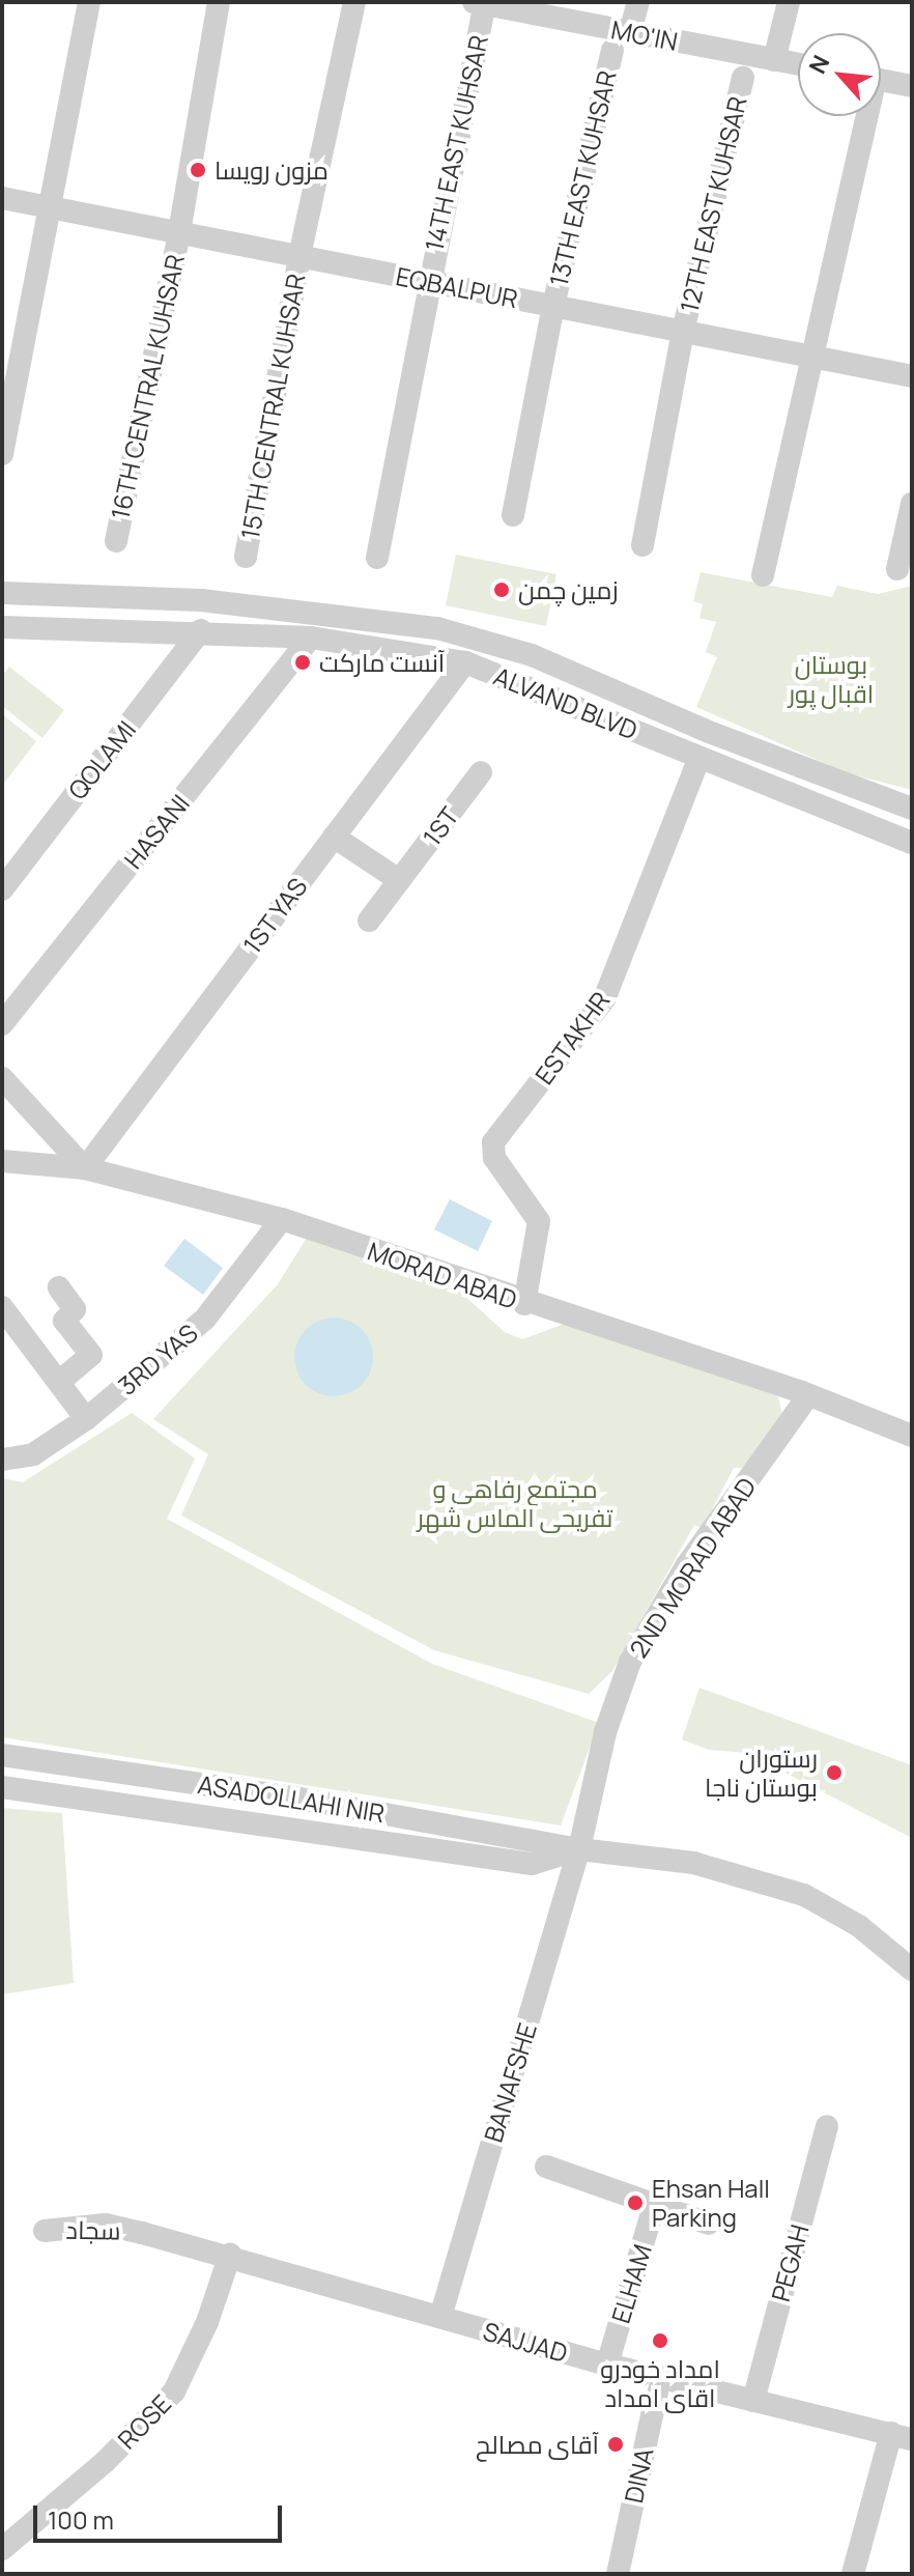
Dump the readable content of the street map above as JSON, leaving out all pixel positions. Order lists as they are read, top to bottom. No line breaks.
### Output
{"streets":{"street":["MO'IN","14TH EAST KUHSAR","13TH EAST KUHSAR","12TH EAST KUHSAR","EQBALPUR","16TH CENTRAL KUHSAR","15TH CENTRAL KUHSAR","ALVAND BLVD","QOLAMI","1ST","HASANI","1ST YAS","ESTAKHR","MORAD ABAD","3RD YAS","2ND MORAD ABAD","ASADOLLAHI NIR","BANAFSHE","PEGAH","ELHAM","SAJJAD","ROSE","DINA"]},"crossings":[["MO'IN","14TH EAST KUHSAR"],["14TH EAST KUHSAR","EQBALPUR"],["13TH EAST KUHSAR","EQBALPUR"],["12TH EAST KUHSAR","EQBALPUR"],["EQBALPUR","16TH CENTRAL KUHSAR"],["EQBALPUR","15TH CENTRAL KUHSAR"],["ALVAND BLVD","QOLAMI"],["ALVAND BLVD","HASANI"],["ALVAND BLVD","1ST YAS"],["ALVAND BLVD","ESTAKHR"],["1ST YAS","MORAD ABAD"],["ESTAKHR","MORAD ABAD"],["MORAD ABAD","3RD YAS"],["MORAD ABAD","2ND MORAD ABAD"],["2ND MORAD ABAD","ASADOLLAHI NIR"],["2ND MORAD ABAD","BANAFSHE"],["ASADOLLAHI NIR","BANAFSHE"],["BANAFSHE","SAJJAD"],["PEGAH","SAJJAD"],["ELHAM","SAJJAD"],["SAJJAD","ROSE"],["SAJJAD","DINA"]],"parks":["بوستان اقبال پور","مجتمع رفاهی و تفریحی الماس شهر"],"places":["مزون رویسا","زمین چمن","آنست مارکت","رستوران بوستان ناجا","Ehsan Hall Parking","امداد خودرو اقای امداد","آقای مصالح"],"scale_bar":"100 m","north":"top left"}
